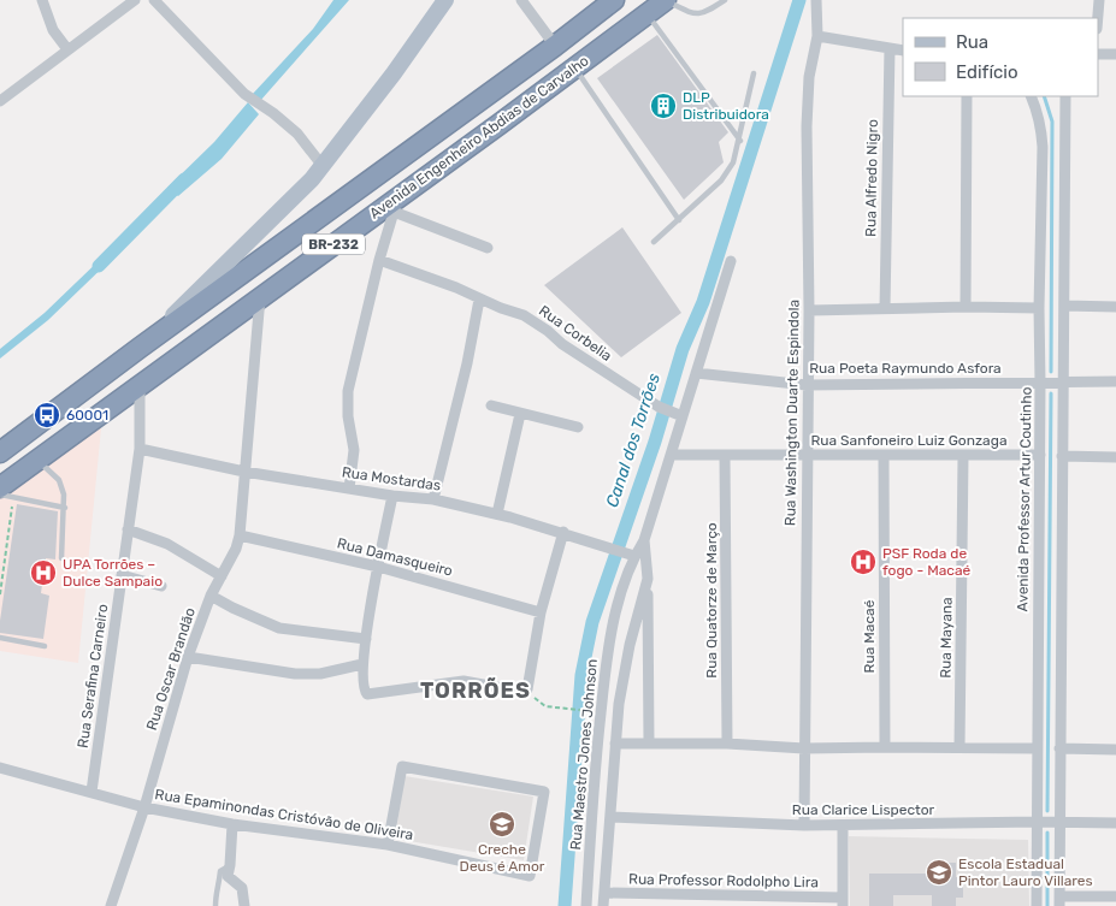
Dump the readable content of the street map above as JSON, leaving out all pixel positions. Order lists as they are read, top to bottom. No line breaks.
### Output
{"streets":{"highway":["Avenida Engenheiro Abdias de Carvalho","BR-232"],"street":["Rua Alfredo Nigro","Rua Corbelia","Rua Poeta Raymundo Asfora","Rua Washington Duarte Espindola","Rua Sanfoneiro Luiz Gonzaga","Rua Mostardas","Avenida Professor Artur Coutinho","Rua Damasqueiro","Rua Quatorze de Março","Rua Macaé","Rua Mayana","Rua Oscar Brandão","Rua Serafina Carneiro","Rua Maestro Jones Johnson","Rua Clarice Lispector","Rua Epaminondas Cristóvão de Oliveira","Rua Professor Rodolpho Lira"]},"crossings":[["Avenida Engenheiro Abdias de Carvalho","Rua Oscar Brandão"],["Avenida Engenheiro Abdias de Carvalho","Rua Serafina Carneiro"],["Rua Corbelia","Rua Maestro Jones Johnson"],["Rua Poeta Raymundo Asfora","Rua Washington Duarte Espindola"],["Rua Poeta Raymundo Asfora","Avenida Professor Artur Coutinho"],["Rua Poeta Raymundo Asfora","Rua Maestro Jones Johnson"],["Rua Washington Duarte Espindola","Rua Sanfoneiro Luiz Gonzaga"],["Rua Washington Duarte Espindola","Rua Clarice Lispector"],["Rua Sanfoneiro Luiz Gonzaga","Avenida Professor Artur Coutinho"],["Rua Sanfoneiro Luiz Gonzaga","Rua Quatorze de Março"],["Rua Sanfoneiro Luiz Gonzaga","Rua Macaé"],["Rua Sanfoneiro Luiz Gonzaga","Rua Mayana"],["Rua Sanfoneiro Luiz Gonzaga","Rua Maestro Jones Johnson"],["Rua Mostardas","Rua Oscar Brandão"],["Rua Mostardas","Rua Serafina Carneiro"],["Rua Mostardas","Rua Maestro Jones Johnson"],["Avenida Professor Artur Coutinho","Rua Clarice Lispector"],["Rua Damasqueiro","Rua Oscar Brandão"],["Rua Oscar Brandão","Rua Epaminondas Cristóvão de Oliveira"],["Rua Serafina Carneiro","Rua Epaminondas Cristóvão de Oliveira"],["Rua Maestro Jones Johnson","Rua Clarice Lispector"],["Rua Maestro Jones Johnson","Rua Professor Rodolpho Lira"]],"districts":["TORRÕES"],"water":["Canal dos Torrões"],"places":{"building":["DLP Distribuidora"],"bus stop":["60001"],"hospital":["PSF Roda de fogo - Macaé","UPA Torrões – Dulce Sampaio"],"school or university":["Creche Deus é Amor","Escola Estadual Pintor Lauro Villares"]},"legend":["Rua","Edifício"]}
